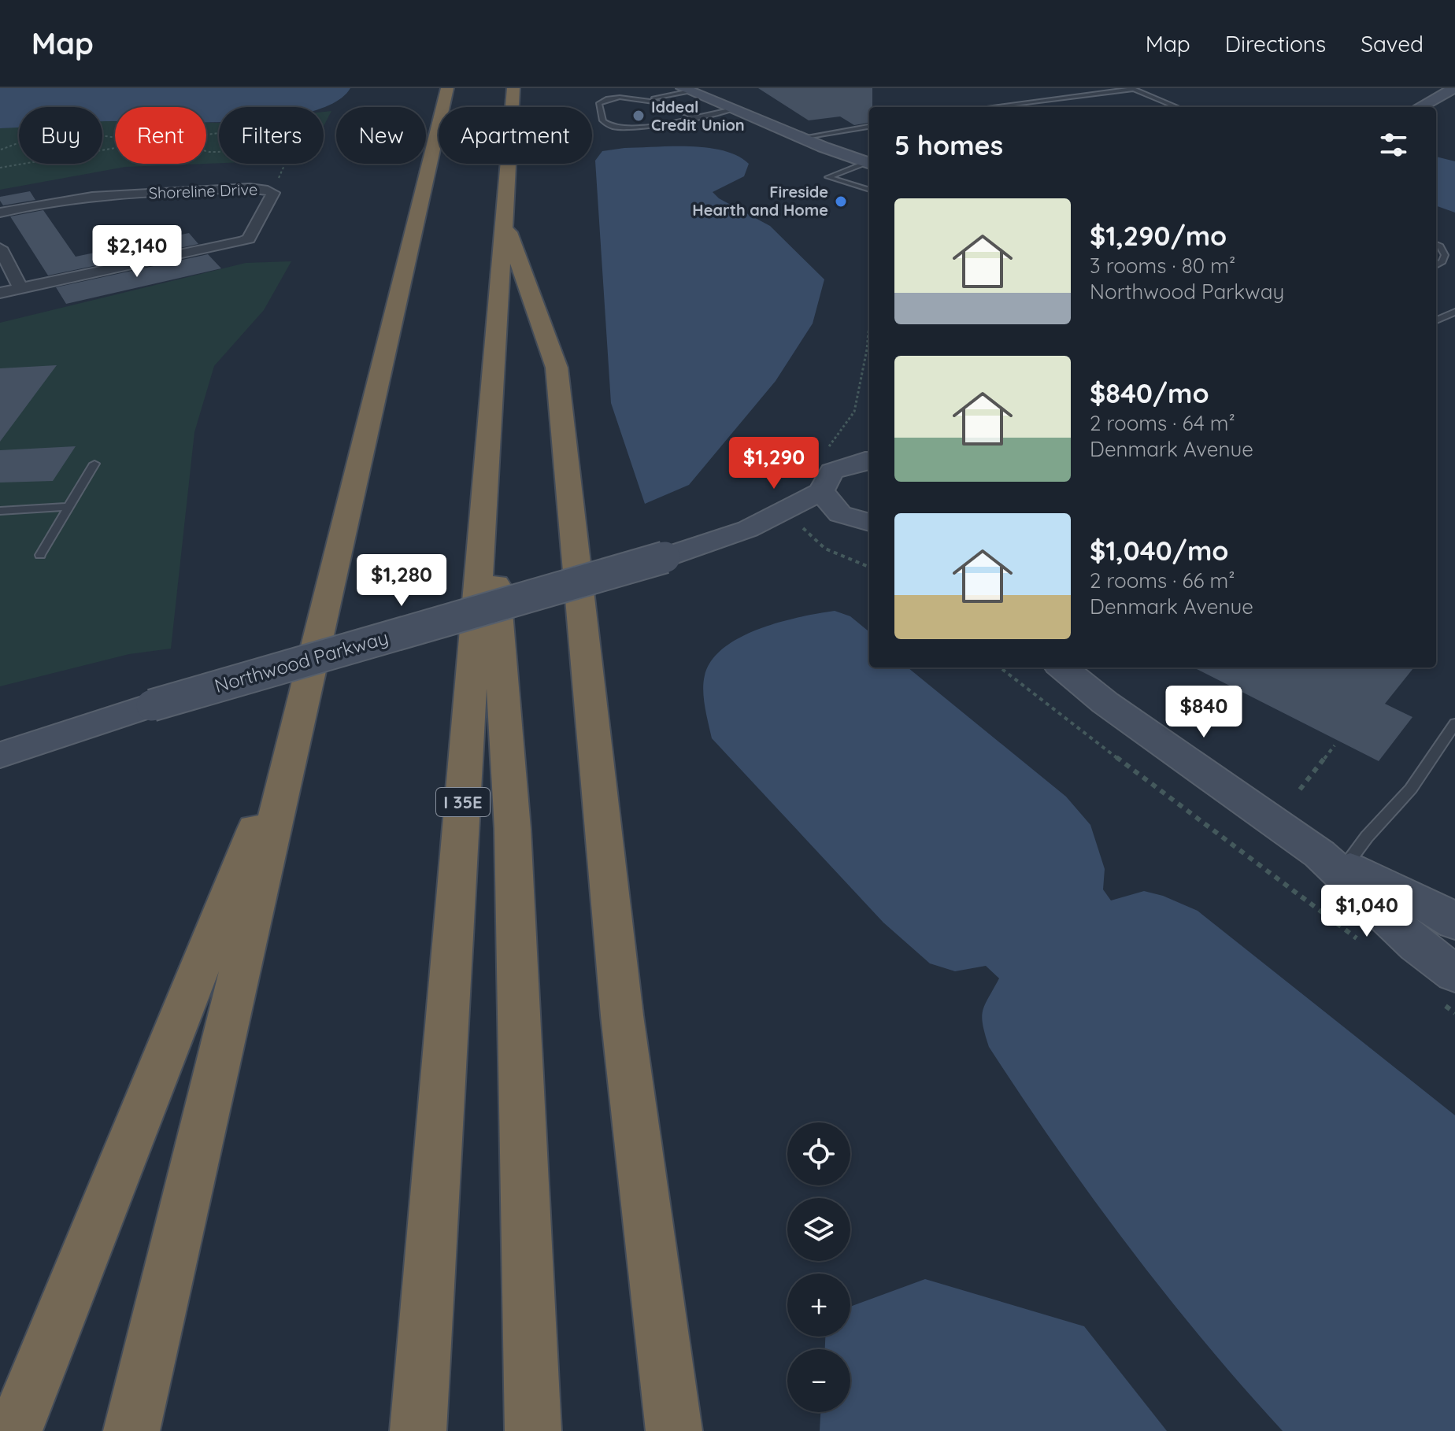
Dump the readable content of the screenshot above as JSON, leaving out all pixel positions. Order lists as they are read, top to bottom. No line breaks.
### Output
{"streets":{"highway":["I 35E"],"street":["Shoreline Drive","Northwood Parkway"]},"places":["Iddeal Credit Union","Fireside Hearth and Home"],"page":{"header":"Map","nav":["Map","Directions","Saved"],"chip":["Buy","Rent","Filters","New","Apartment"],"heading":"5 homes","list":[{"name":"$1,290/mo","note":"3 rooms · 80 m² · Northwood Parkway"},{"name":"$840/mo","note":"2 rooms · 64 m² · Denmark Avenue"},{"name":"$1,040/mo","note":"2 rooms · 66 m² · Denmark Avenue"}],"price":["$2,140","$1,290","$1,280","$840","$1,040"],"map_buttons":["+","−"]}}
